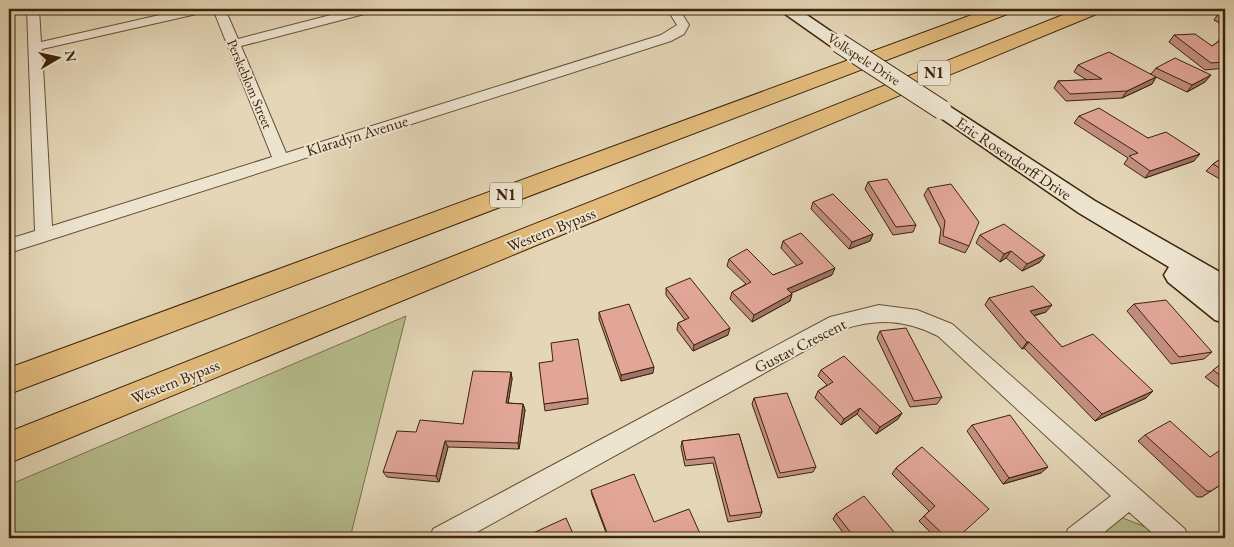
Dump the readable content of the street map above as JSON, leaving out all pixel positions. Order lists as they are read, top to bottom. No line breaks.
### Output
{"streets":{"highway":["N1","Western Bypass"],"street":["Volkspele Drive","Perskeblom Street","Klaradyn Avenue","Eric Rosendorff Drive","Gustav Crescent"]},"crossings":[["Volkspele Drive","Eric Rosendorff Drive"],["Perskeblom Street","Klaradyn Avenue"]],"north":"right"}
